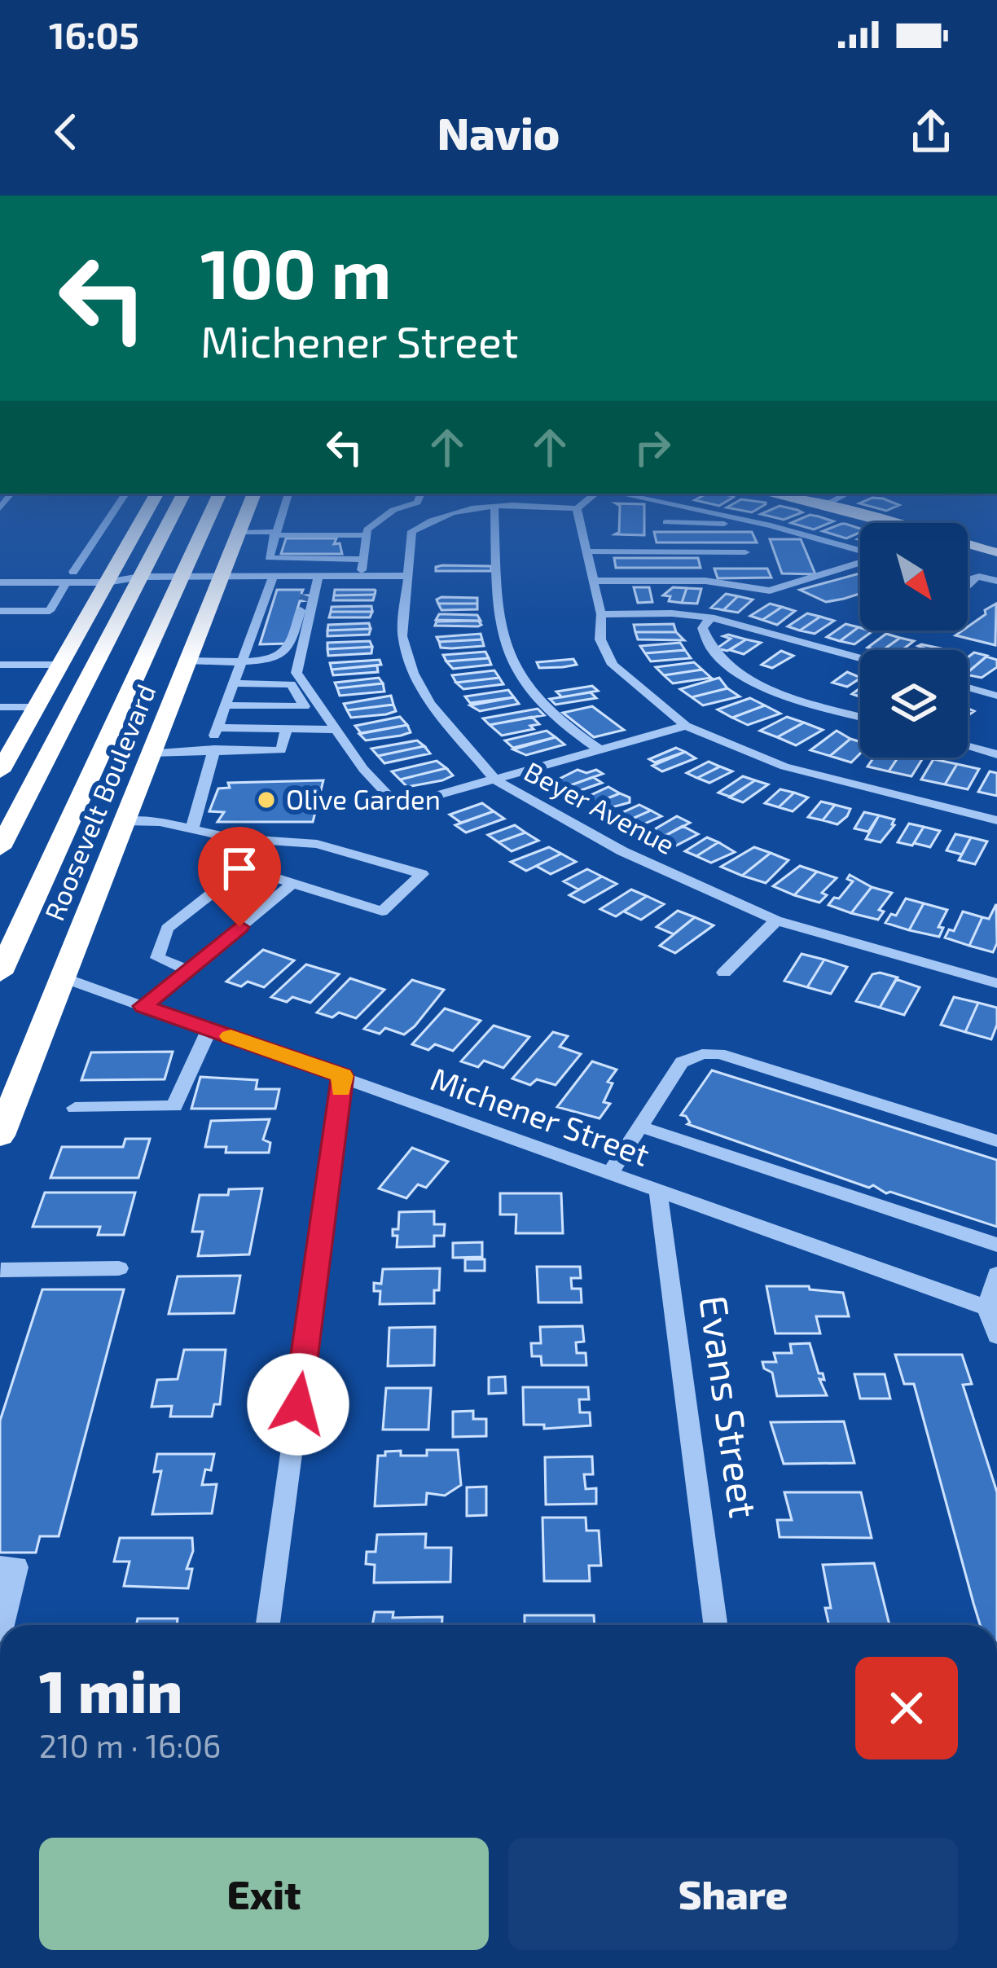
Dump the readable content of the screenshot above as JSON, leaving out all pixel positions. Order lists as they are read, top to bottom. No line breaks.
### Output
{"streets":{"highway":["Roosevelt Boulevard"],"street":["Beyer Avenue","Michener Street","Evans Street"]},"crossings":[["Roosevelt Boulevard","Michener Street"],["Michener Street","Evans Street"]],"places":["Olive Garden"],"north":"bottom right","page":{"status":"16:05","header":"Navio","turn":["100 m","Michener Street"],"heading":["1 min","210 m · 16:06"],"buttons":["Exit","Share"]}}
